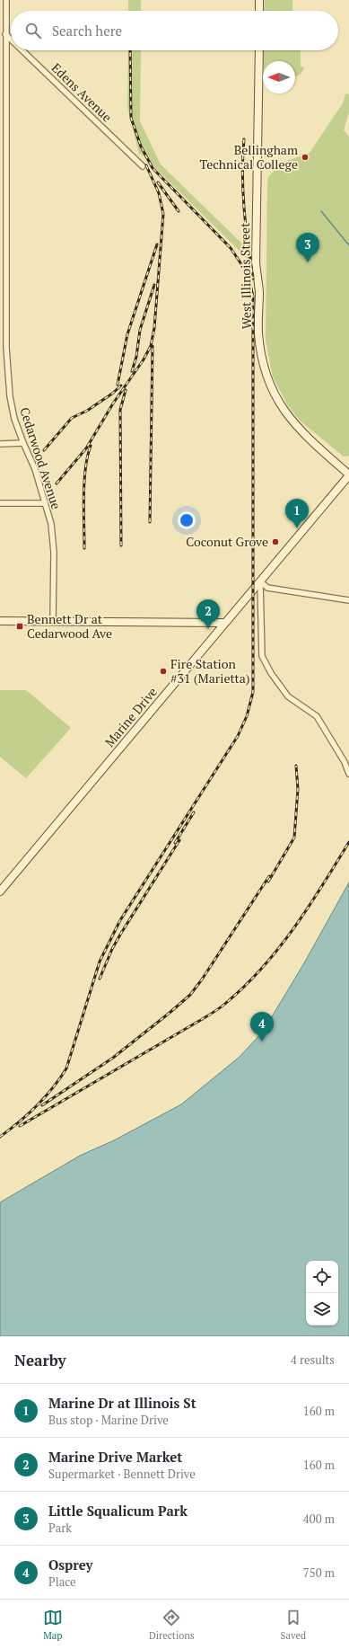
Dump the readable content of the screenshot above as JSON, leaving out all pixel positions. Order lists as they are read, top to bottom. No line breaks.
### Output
{"streets":{"main road":["West Illinois Street","Marine Drive"],"street":["Edens Avenue","Cedarwood Avenue"]},"crossings":[["Edens Avenue","Cedarwood Avenue"],["West Illinois Street","Marine Drive"]],"places":{"other":["Bellingham Technical College","Coconut Grove","Fire Station #31 (Marietta)"],"transit":["Bennett Dr at Cedarwood Ave"]},"north":"left","page":{"search":"Search here","pins":["3","1","2","4"],"heading":["Nearby","4 results"],"list":[{"mark":"1","name":"Marine Dr at Illinois St","note":"Bus stop · Marine Drive","value":"160 m"},{"mark":"2","name":"Marine Drive Market","note":"Supermarket · Bennett Drive","value":"160 m"},{"mark":"3","name":"Little Squalicum Park","note":"Park","value":"400 m"},{"mark":"4","name":"Osprey","note":"Place","value":"750 m"}],"nav":["Map","Directions","Saved"]}}
